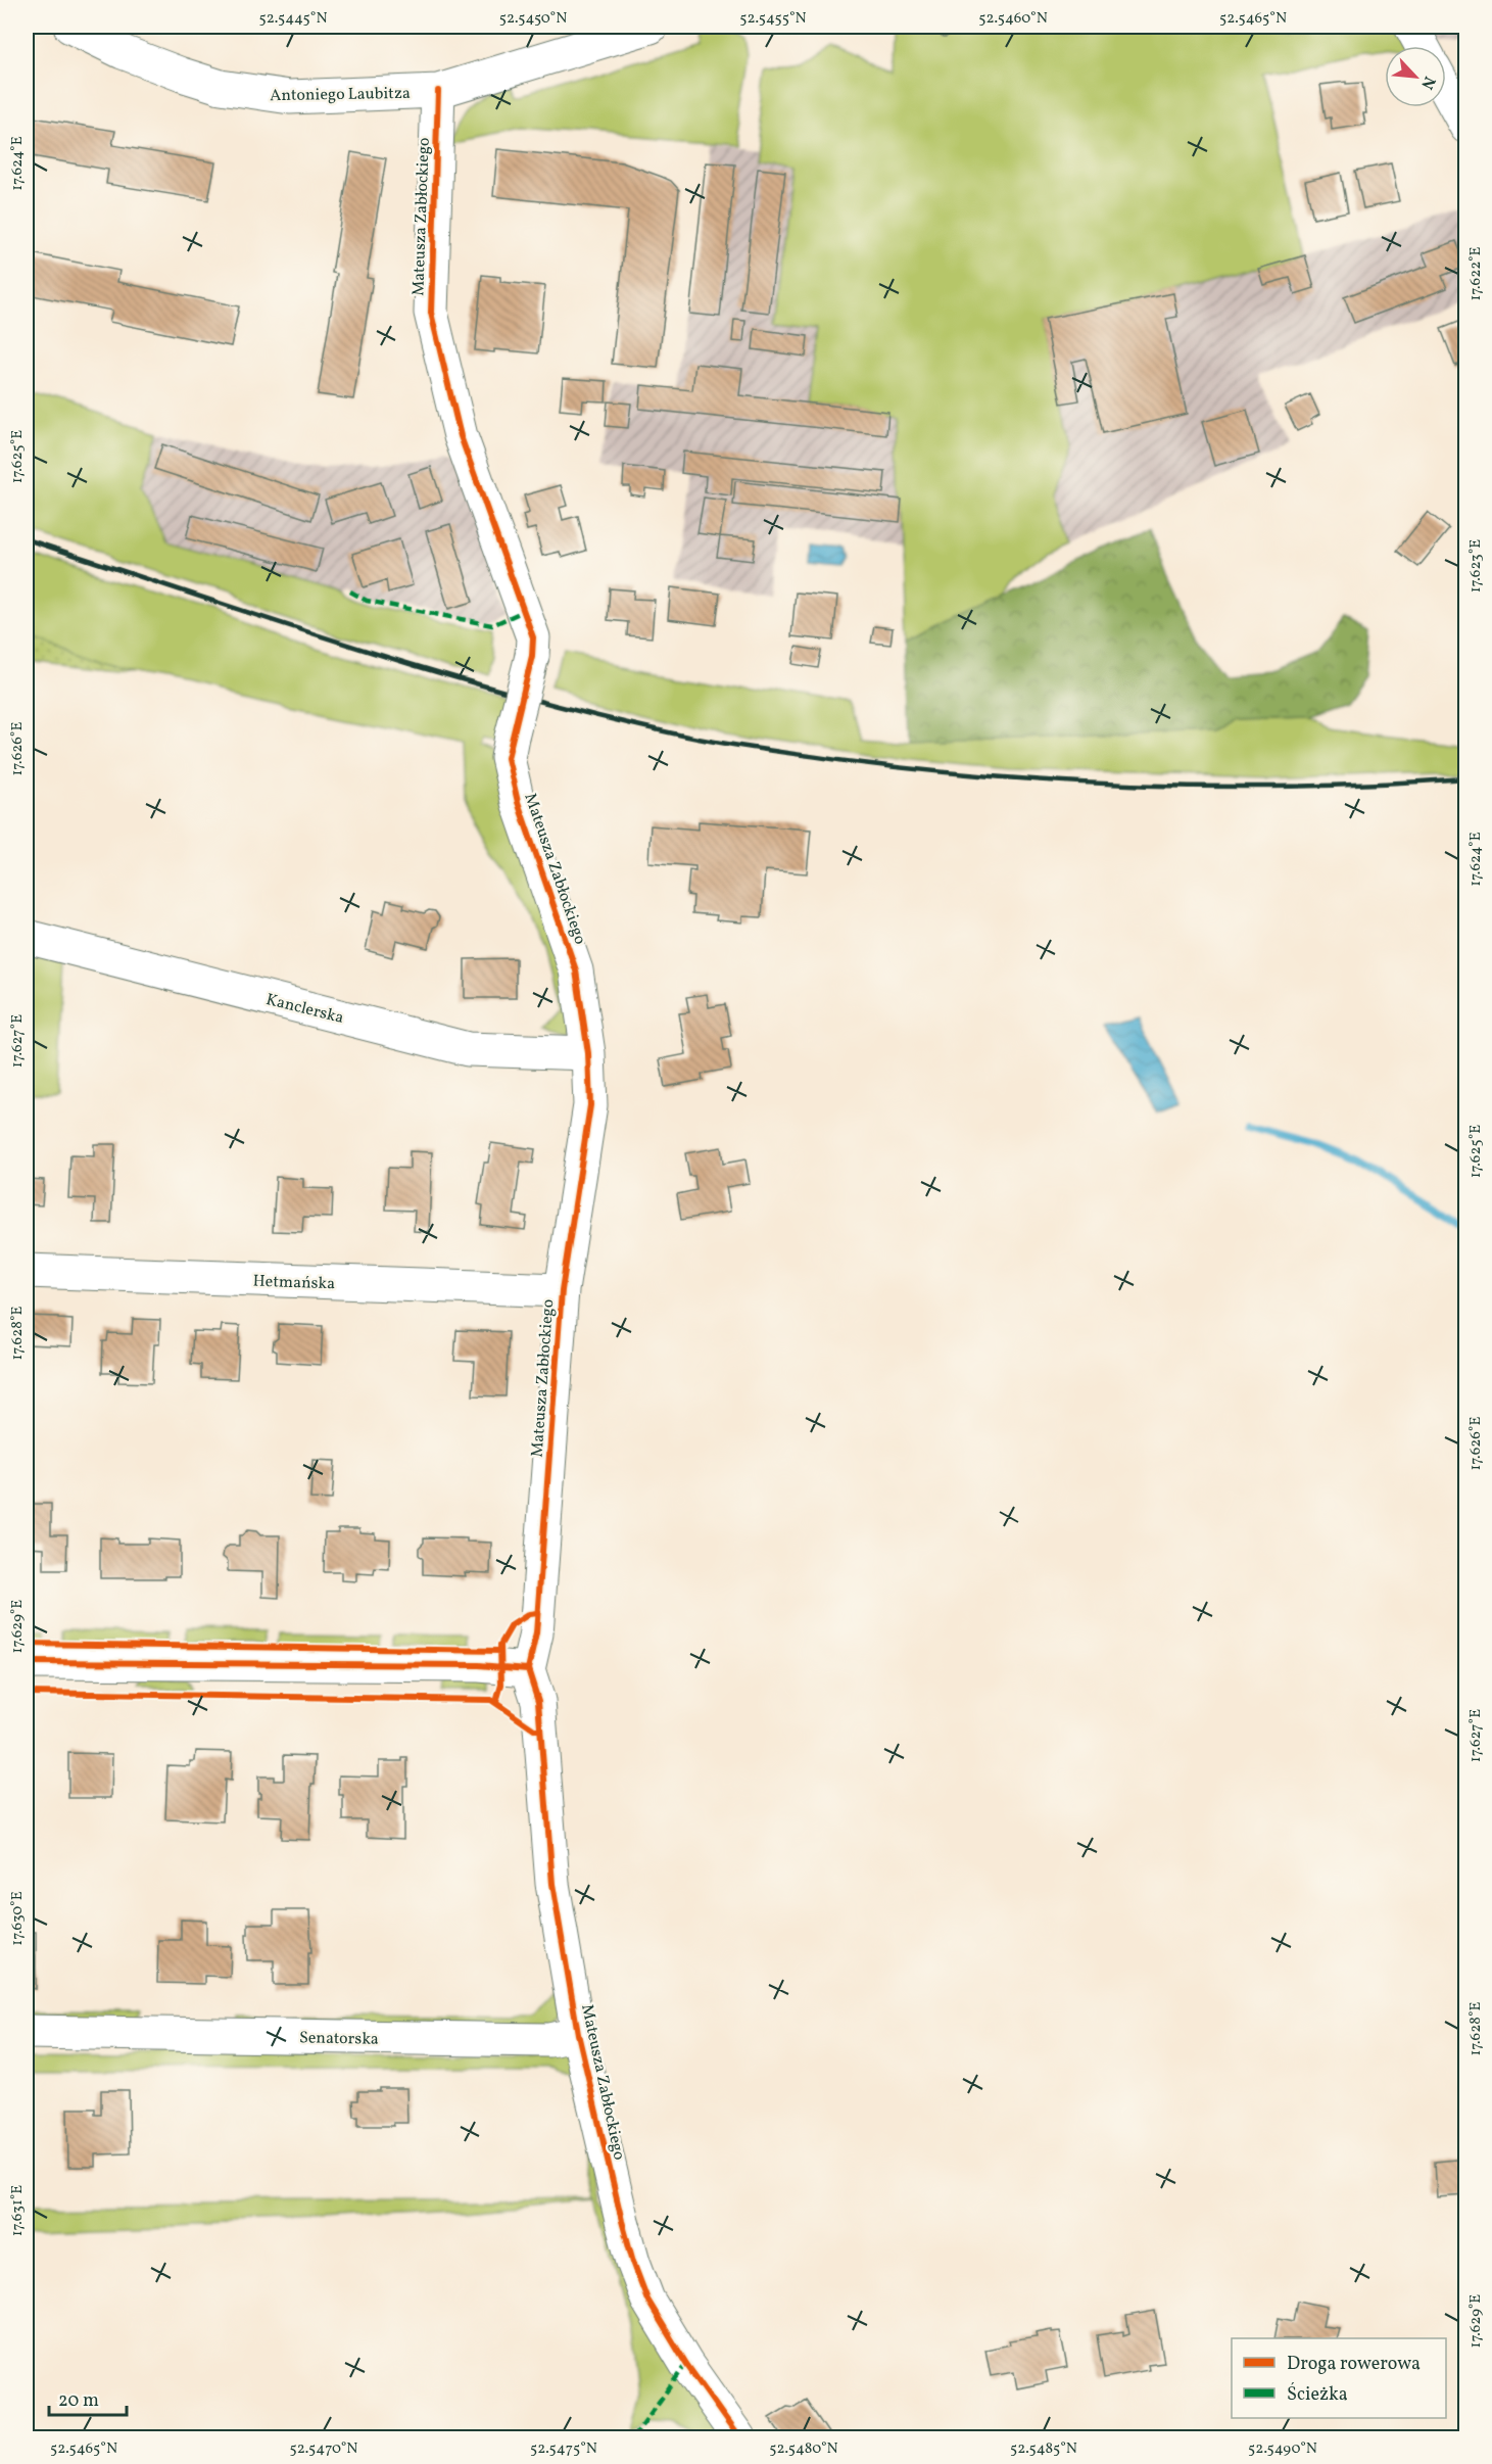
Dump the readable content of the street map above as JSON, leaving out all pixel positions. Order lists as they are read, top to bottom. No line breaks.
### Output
{"streets":{"street":["Antoniego Laubitza","Mateusza Zabłockiego","Kanclerska","Hetmańska","Senatorska"]},"crossings":[["Antoniego Laubitza","Mateusza Zabłockiego"],["Mateusza Zabłockiego","Kanclerska"],["Mateusza Zabłockiego","Hetmańska"],["Mateusza Zabłockiego","Senatorska"]],"legend":["Droga rowerowa","Ścieżka"],"scale_bar":"20 m","north":"bottom right","coordinates":["52.5445°N","52.5450°N","52.5455°N","52.5460°N","52.5465°N","17.624°E","17.622°E","17.625°E","17.623°E","17.626°E","17.627°E","17.628°E","17.629°E","17.630°E","17.631°E","52.5470°N","52.5475°N","52.5480°N","52.5485°N","52.5490°N"]}
